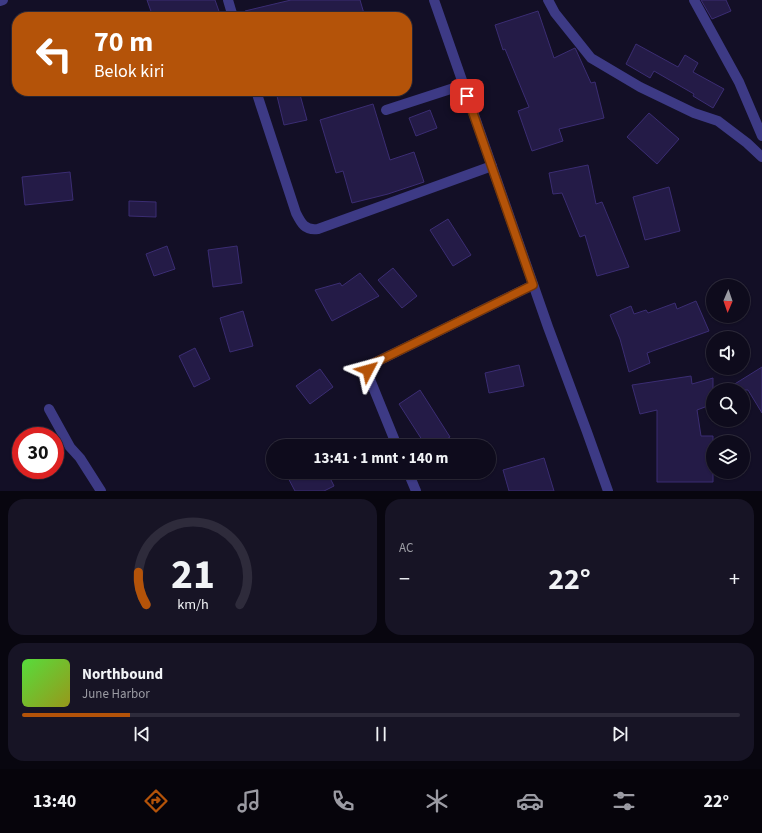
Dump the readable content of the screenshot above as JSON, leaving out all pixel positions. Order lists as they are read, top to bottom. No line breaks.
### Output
{"north":"bottom","page":{"turn":["70 m","Belok kiri"],"limit":"30","trip":"13:41 · 1 mnt · 140 m","tile":"AC","heat":["−","22°","+"],"song":["Northbound","June Harbor"],"tabs":["13:40","22°"],"gauge":["21","km/h"]}}
